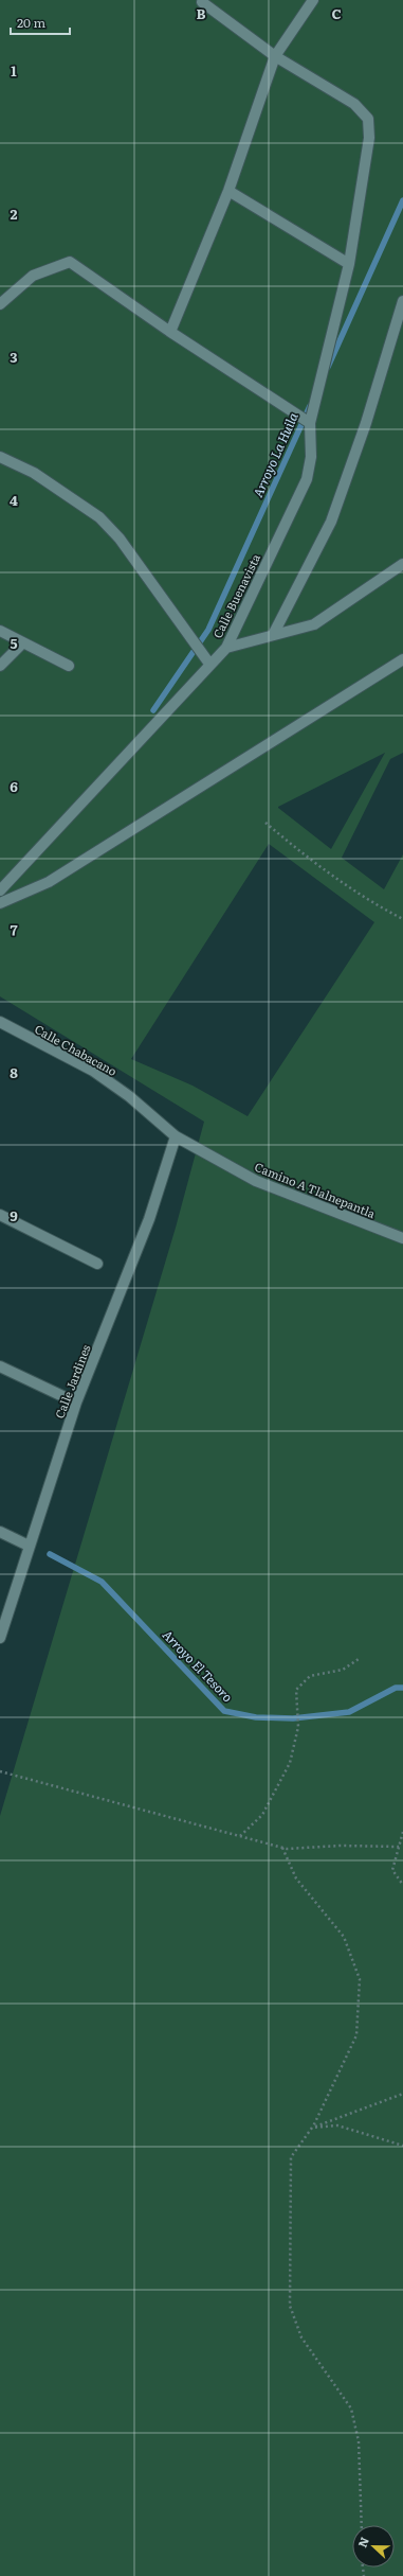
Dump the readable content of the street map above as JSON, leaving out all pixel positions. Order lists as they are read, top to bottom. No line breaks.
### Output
{"streets":{"street":["Calle Buenavista","Calle Chabacano","Camino A Tlalnepantla","Calle Jardines"]},"crossings":[["Calle Chabacano","Camino A Tlalnepantla"],["Calle Chabacano","Calle Jardines"],["Camino A Tlalnepantla","Calle Jardines"]],"water":["Arroyo La Huila","Arroyo El Tesoro"],"scale_bar":"20 m","north":"left","grid":{"columns":["B","C"],"rows":["1","2","3","4","5","6","7","8","9"]}}
